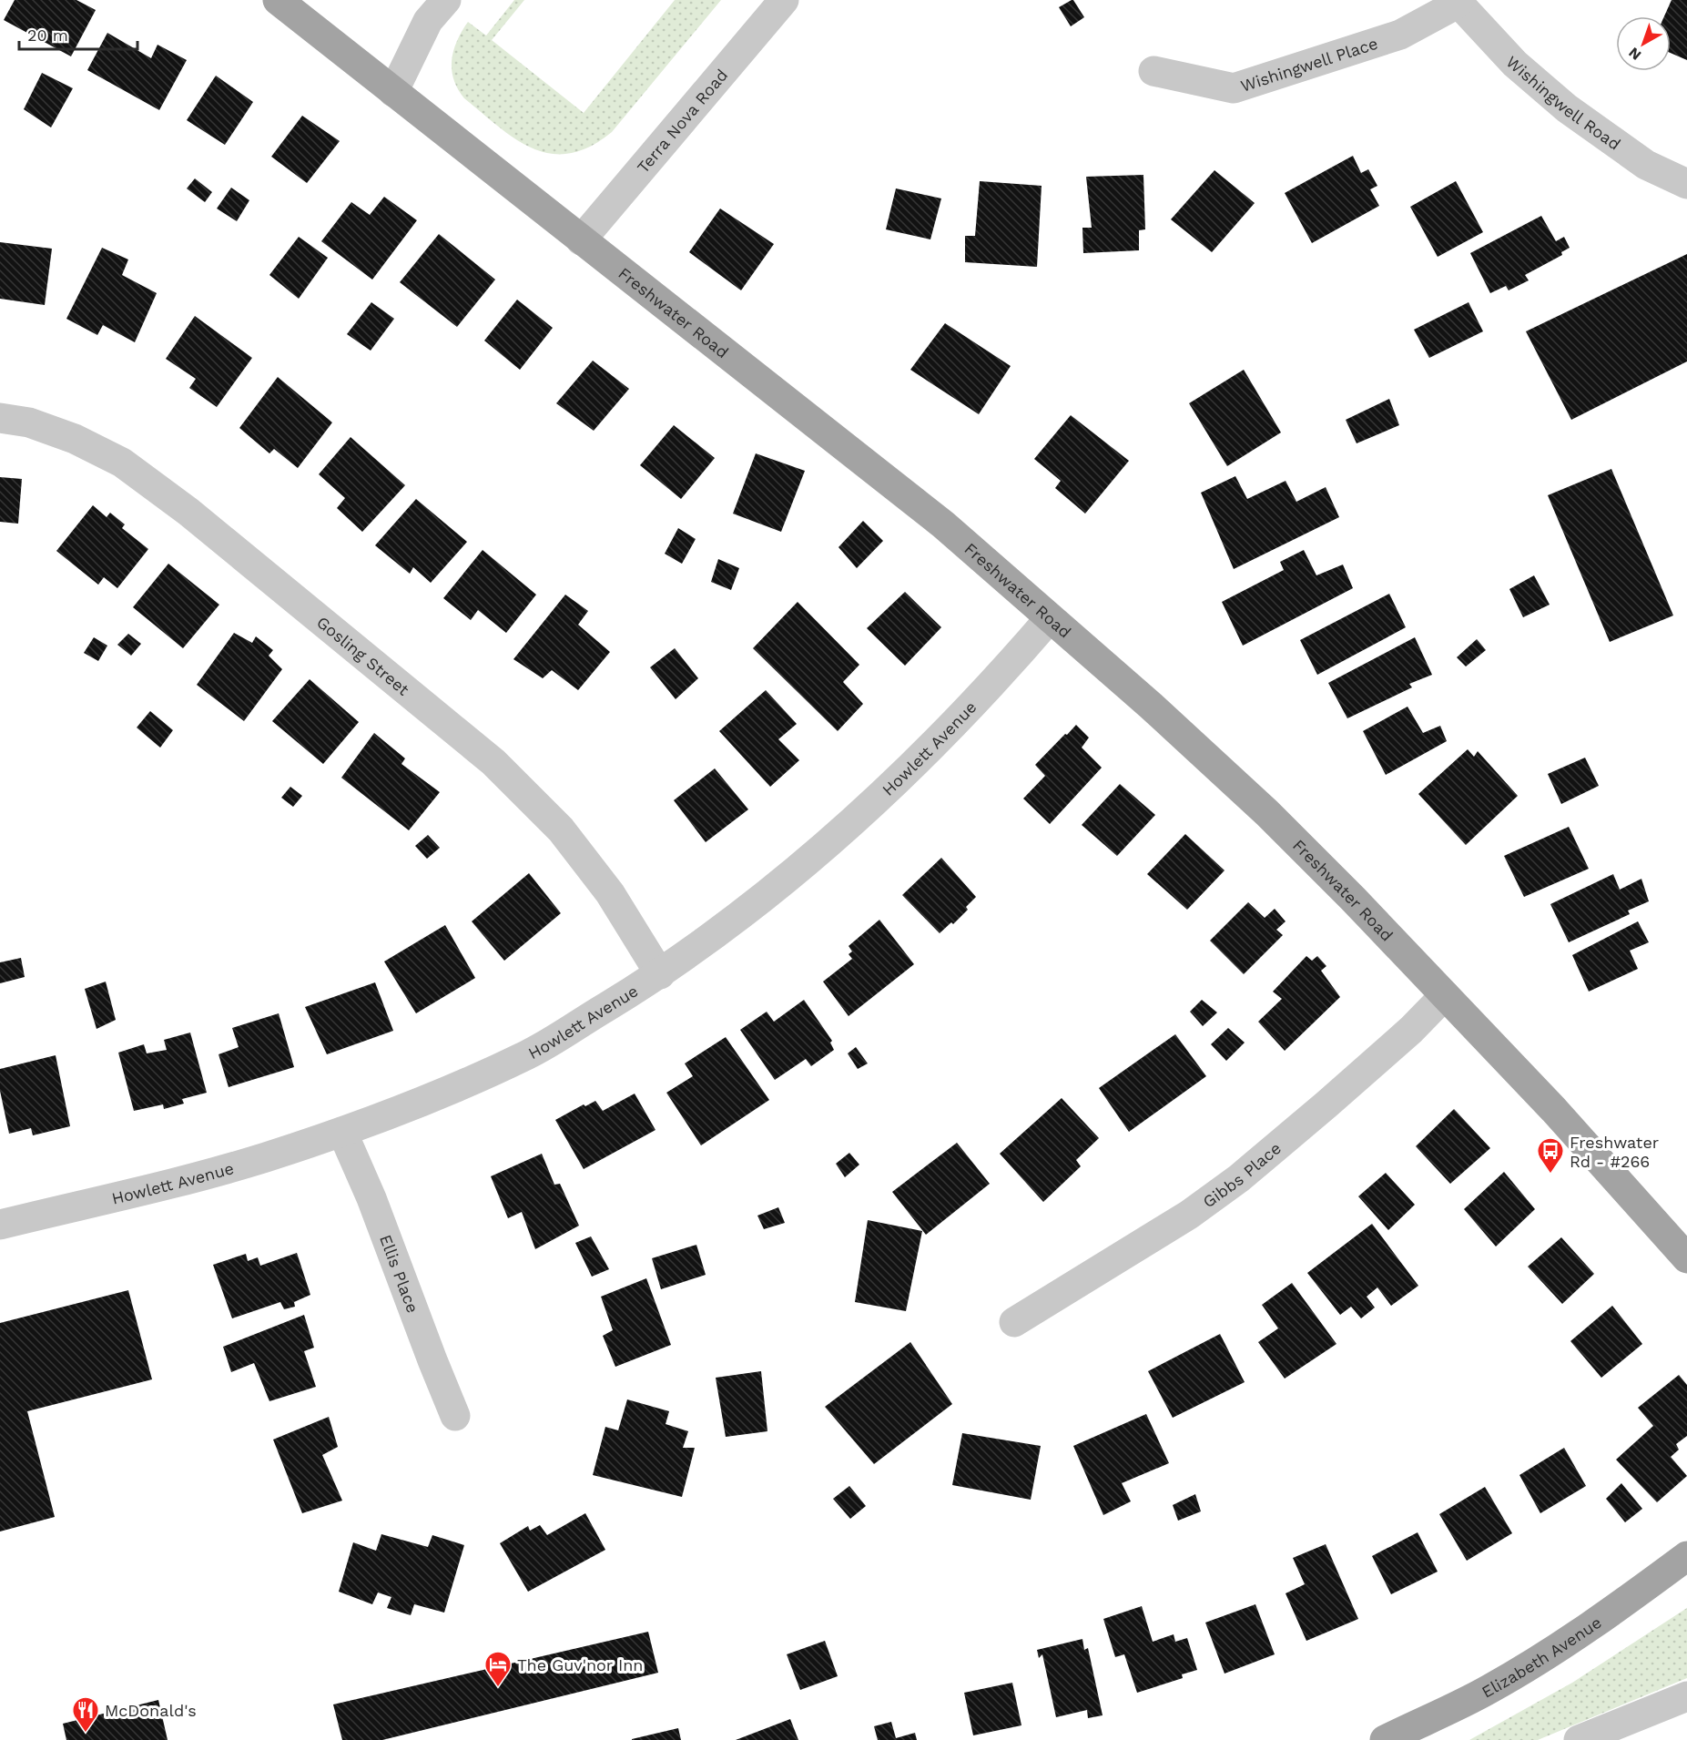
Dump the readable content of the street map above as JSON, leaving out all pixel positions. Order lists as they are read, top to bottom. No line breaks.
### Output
{"streets":{"main road":["Freshwater Road","Elizabeth Avenue"],"street":["Wishingwell Place","Wishingwell Road","Terra Nova Road","Gosling Street","Howlett Avenue","Gibbs Place","Ellis Place"]},"crossings":[["Wishingwell Place","Wishingwell Road"],["Terra Nova Road","Freshwater Road"],["Freshwater Road","Howlett Avenue"],["Freshwater Road","Gibbs Place"],["Gosling Street","Howlett Avenue"],["Howlett Avenue","Ellis Place"]],"places":{"bus stop":["Freshwater Rd - #266"],"hotel":["The Guv'nor Inn"],"restaurant":["McDonald's"]},"scale_bar":"20 m","north":"bottom left"}
